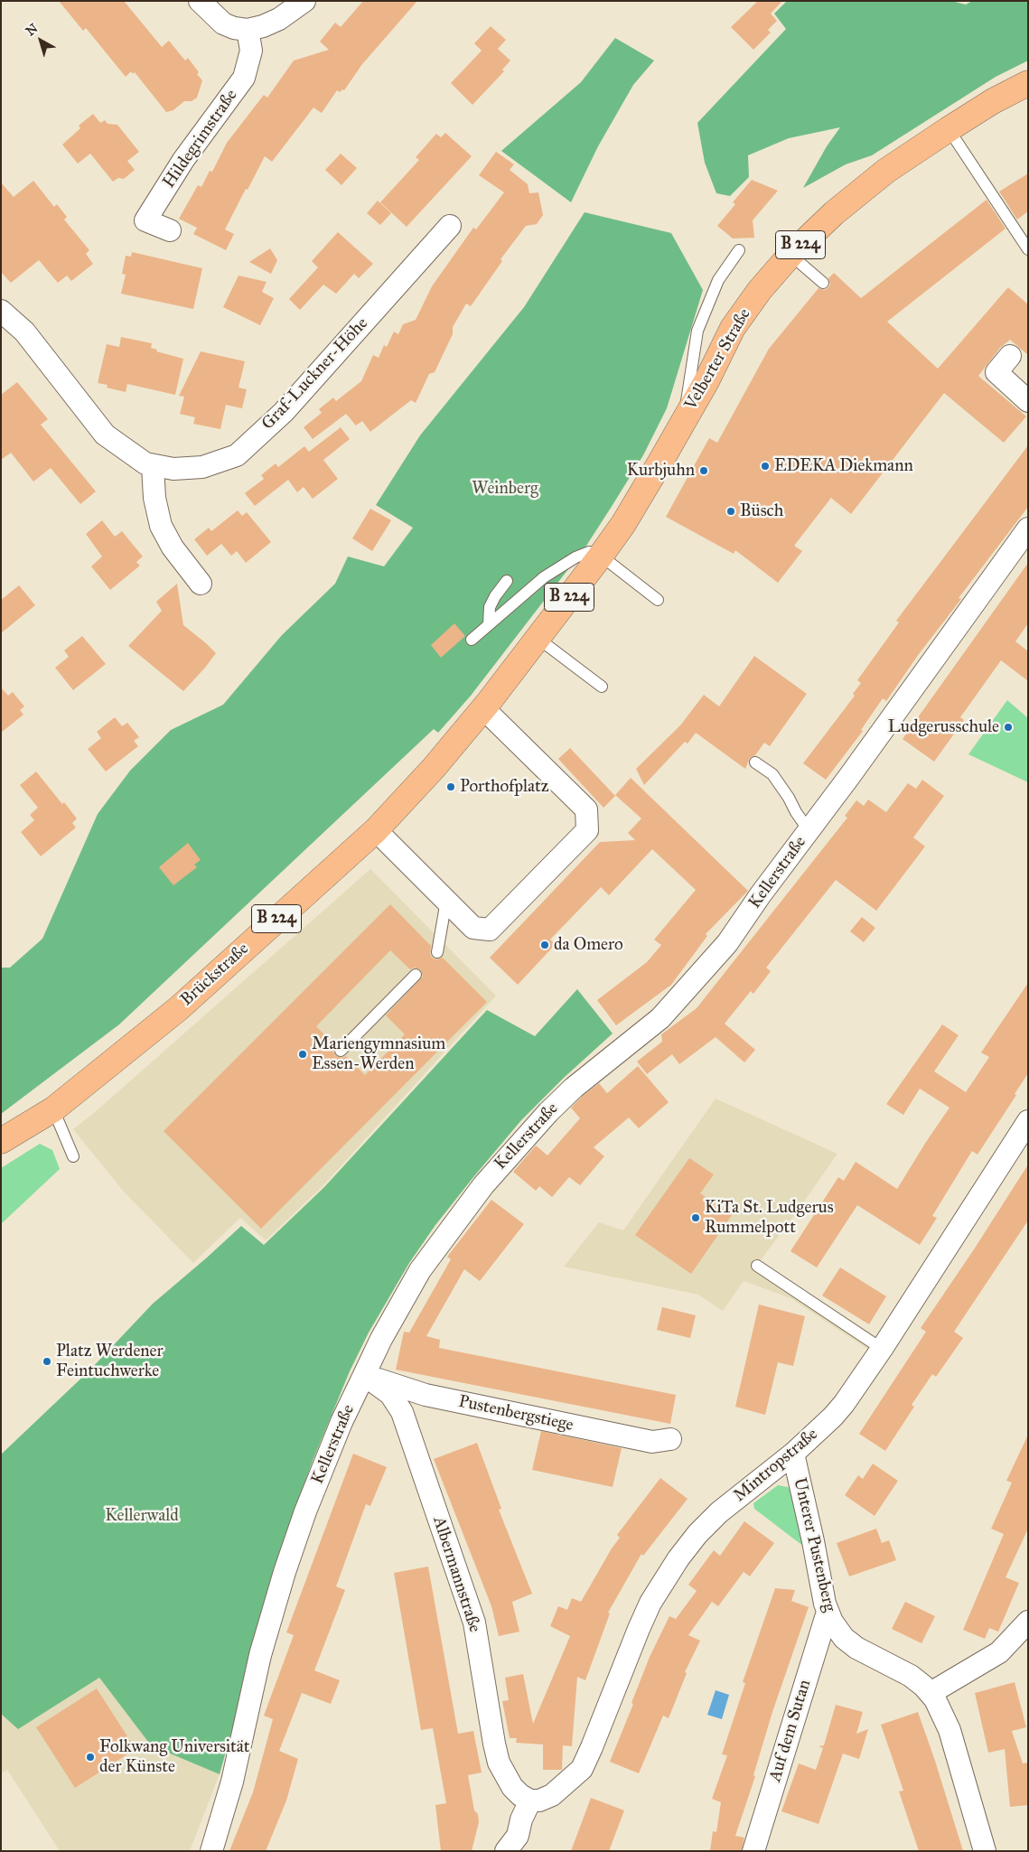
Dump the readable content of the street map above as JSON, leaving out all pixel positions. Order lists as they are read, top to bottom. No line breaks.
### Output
{"streets":{"main road":["B 224","Velberter Straße","Brückstraße"],"street":["Hildegrimstraße","Graf-Luckner-Höhe","Kellerstraße","Pustenbergstiege","Mintropstraße","Unterer Pustenberg","Albermannstraße","Auf dem Sutan"]},"crossings":[["Velberter Straße","Brückstraße"],["Kellerstraße","Pustenbergstiege"],["Kellerstraße","Albermannstraße"],["Pustenbergstiege","Albermannstraße"],["Mintropstraße","Unterer Pustenberg"],["Mintropstraße","Albermannstraße"],["Unterer Pustenberg","Auf dem Sutan"]],"parks":["Weinberg","Kellerwald"],"places":["EDEKA Diekmann","Kurbjuhn","Büsch","Ludgerusschule","Porthofplatz","da Omero","Mariengymnasium Essen-Werden","KiTa St. Ludgerus Rummelpott","Platz Werdener Feintuchwerke","Folkwang Universität der Künste"],"north":"top left"}
